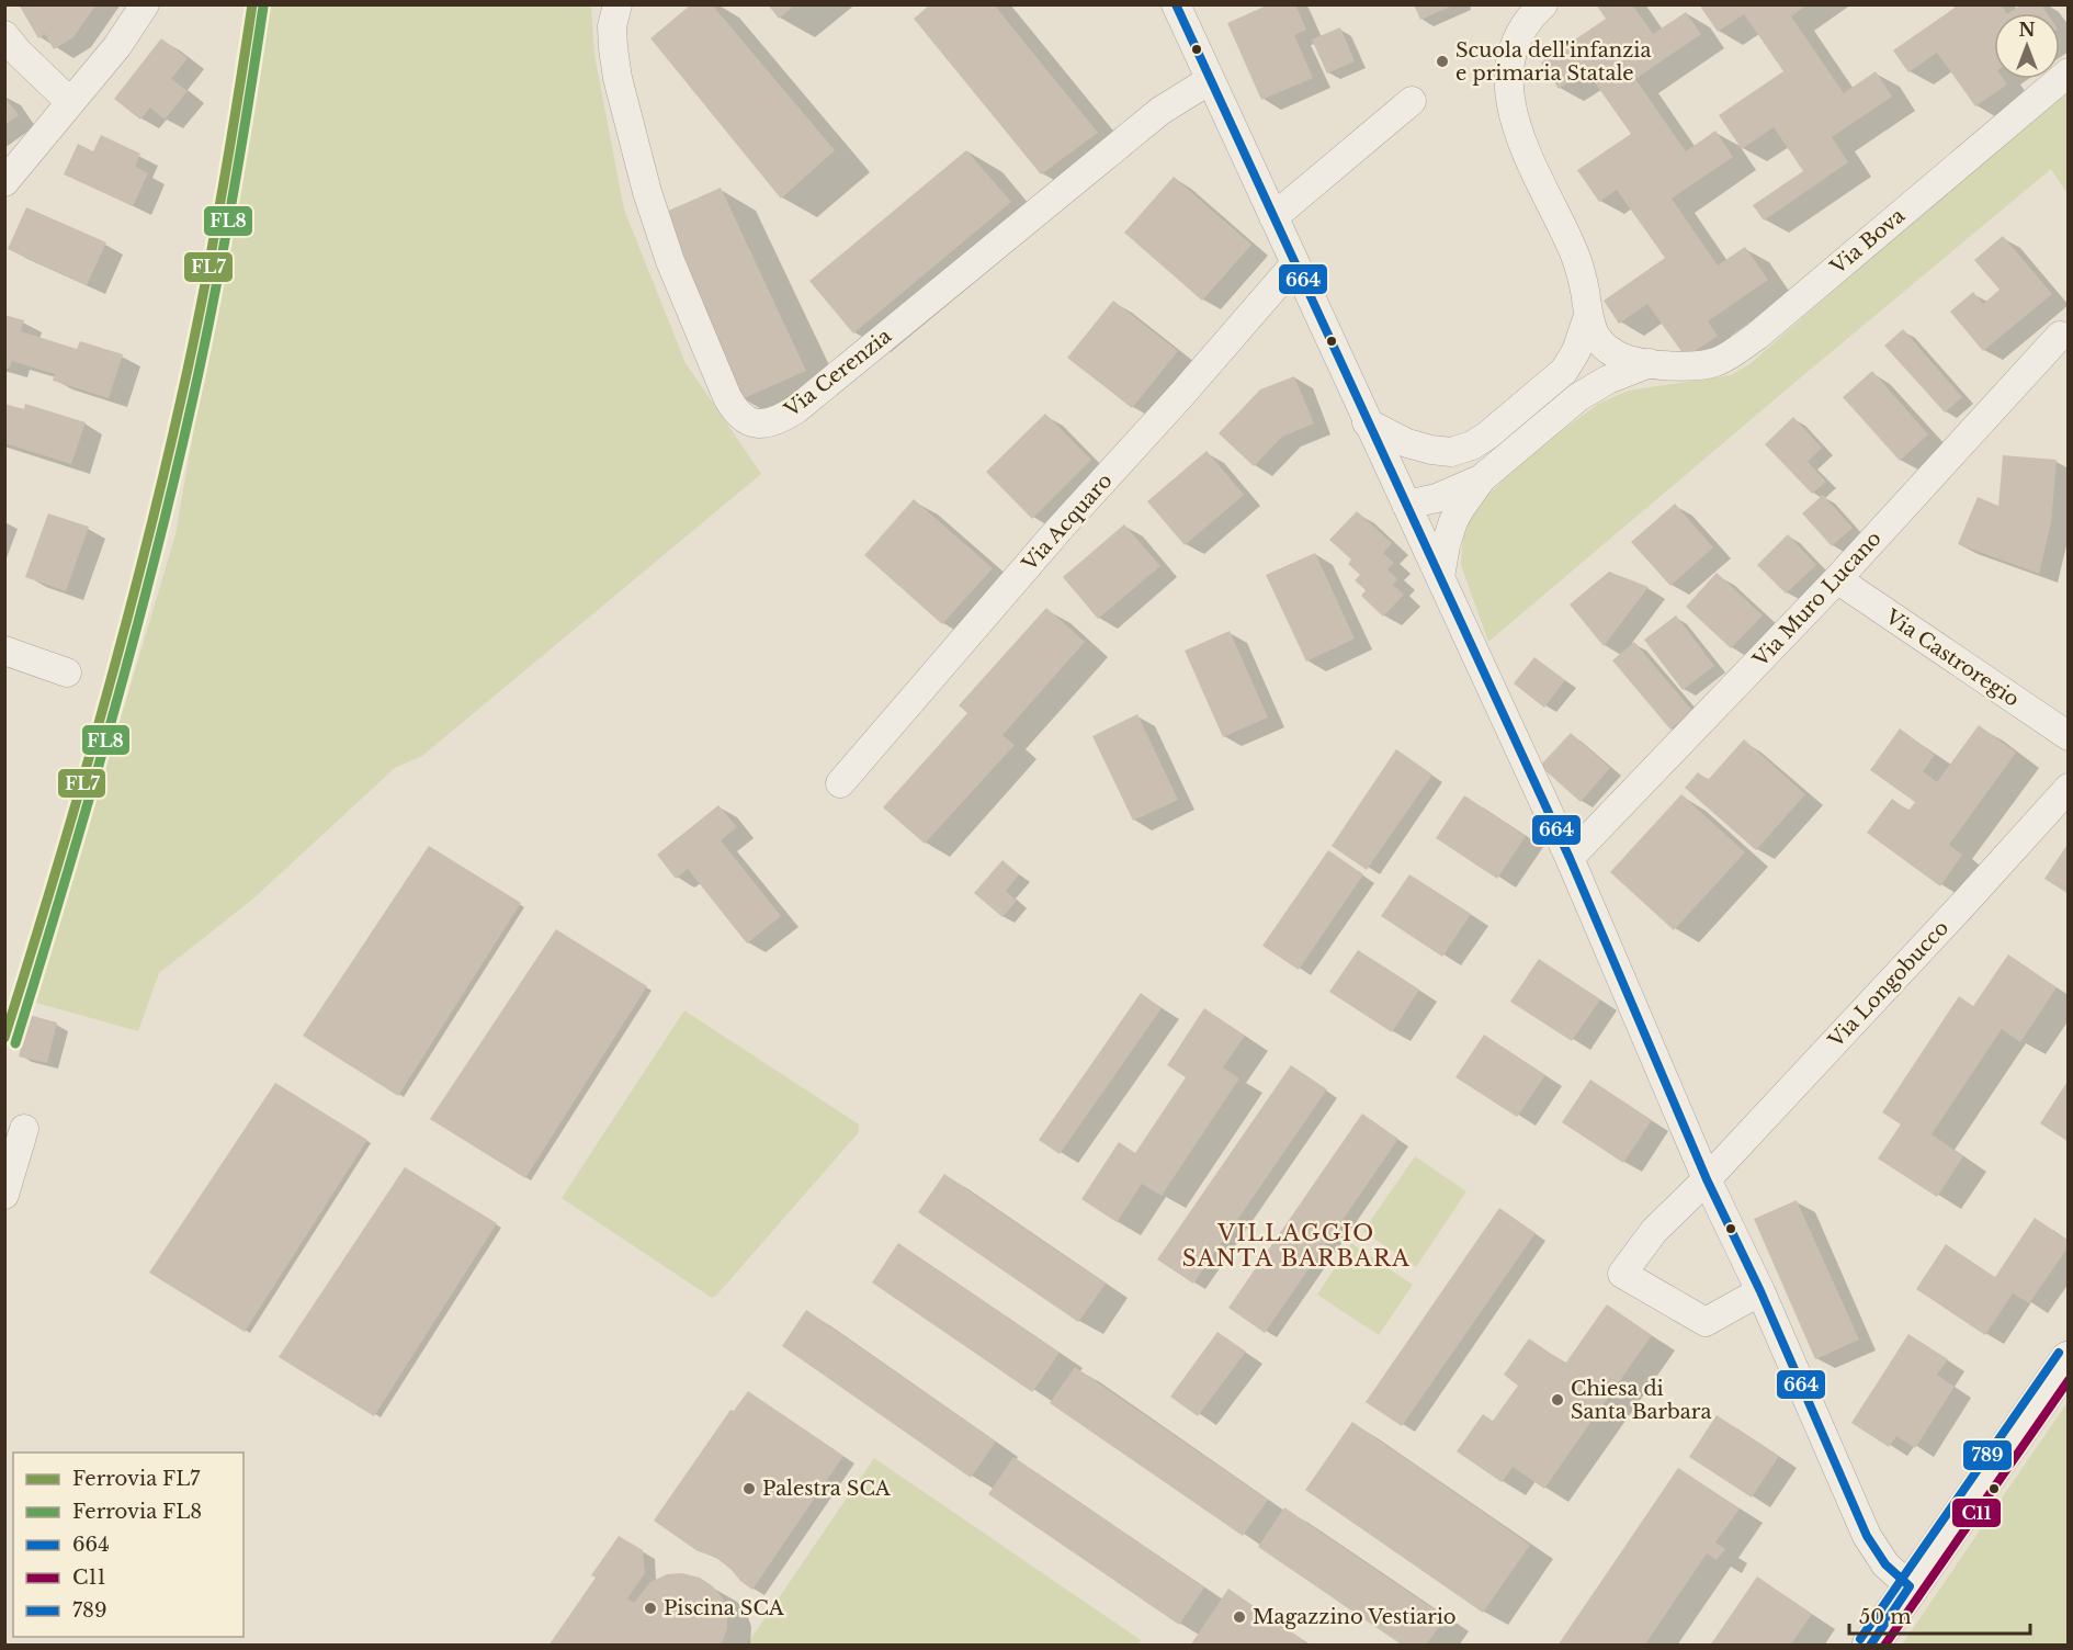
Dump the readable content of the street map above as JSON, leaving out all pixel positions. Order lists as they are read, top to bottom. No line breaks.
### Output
{"streets":{"street":["Via Bova","Via Cerenzia","Via Acquaro","Via Muro Lucano","Via Castroregio","Via Longobucco"]},"crossings":[["Via Muro Lucano","Via Castroregio"]],"districts":["VILLAGGIO SANTA BARBARA"],"places":["Scuola dell'infanzia e primaria Statale","Chiesa di Santa Barbara","Palestra SCA","Piscina SCA","Magazzino Vestiario"],"lines":["rail line FL7","transit line 664","rail line FL8","transit line 789","transit line C11"],"legend":["Ferrovia FL7","Ferrovia FL8","664","C11","789"],"scale_bar":"50 m","north":"top"}
